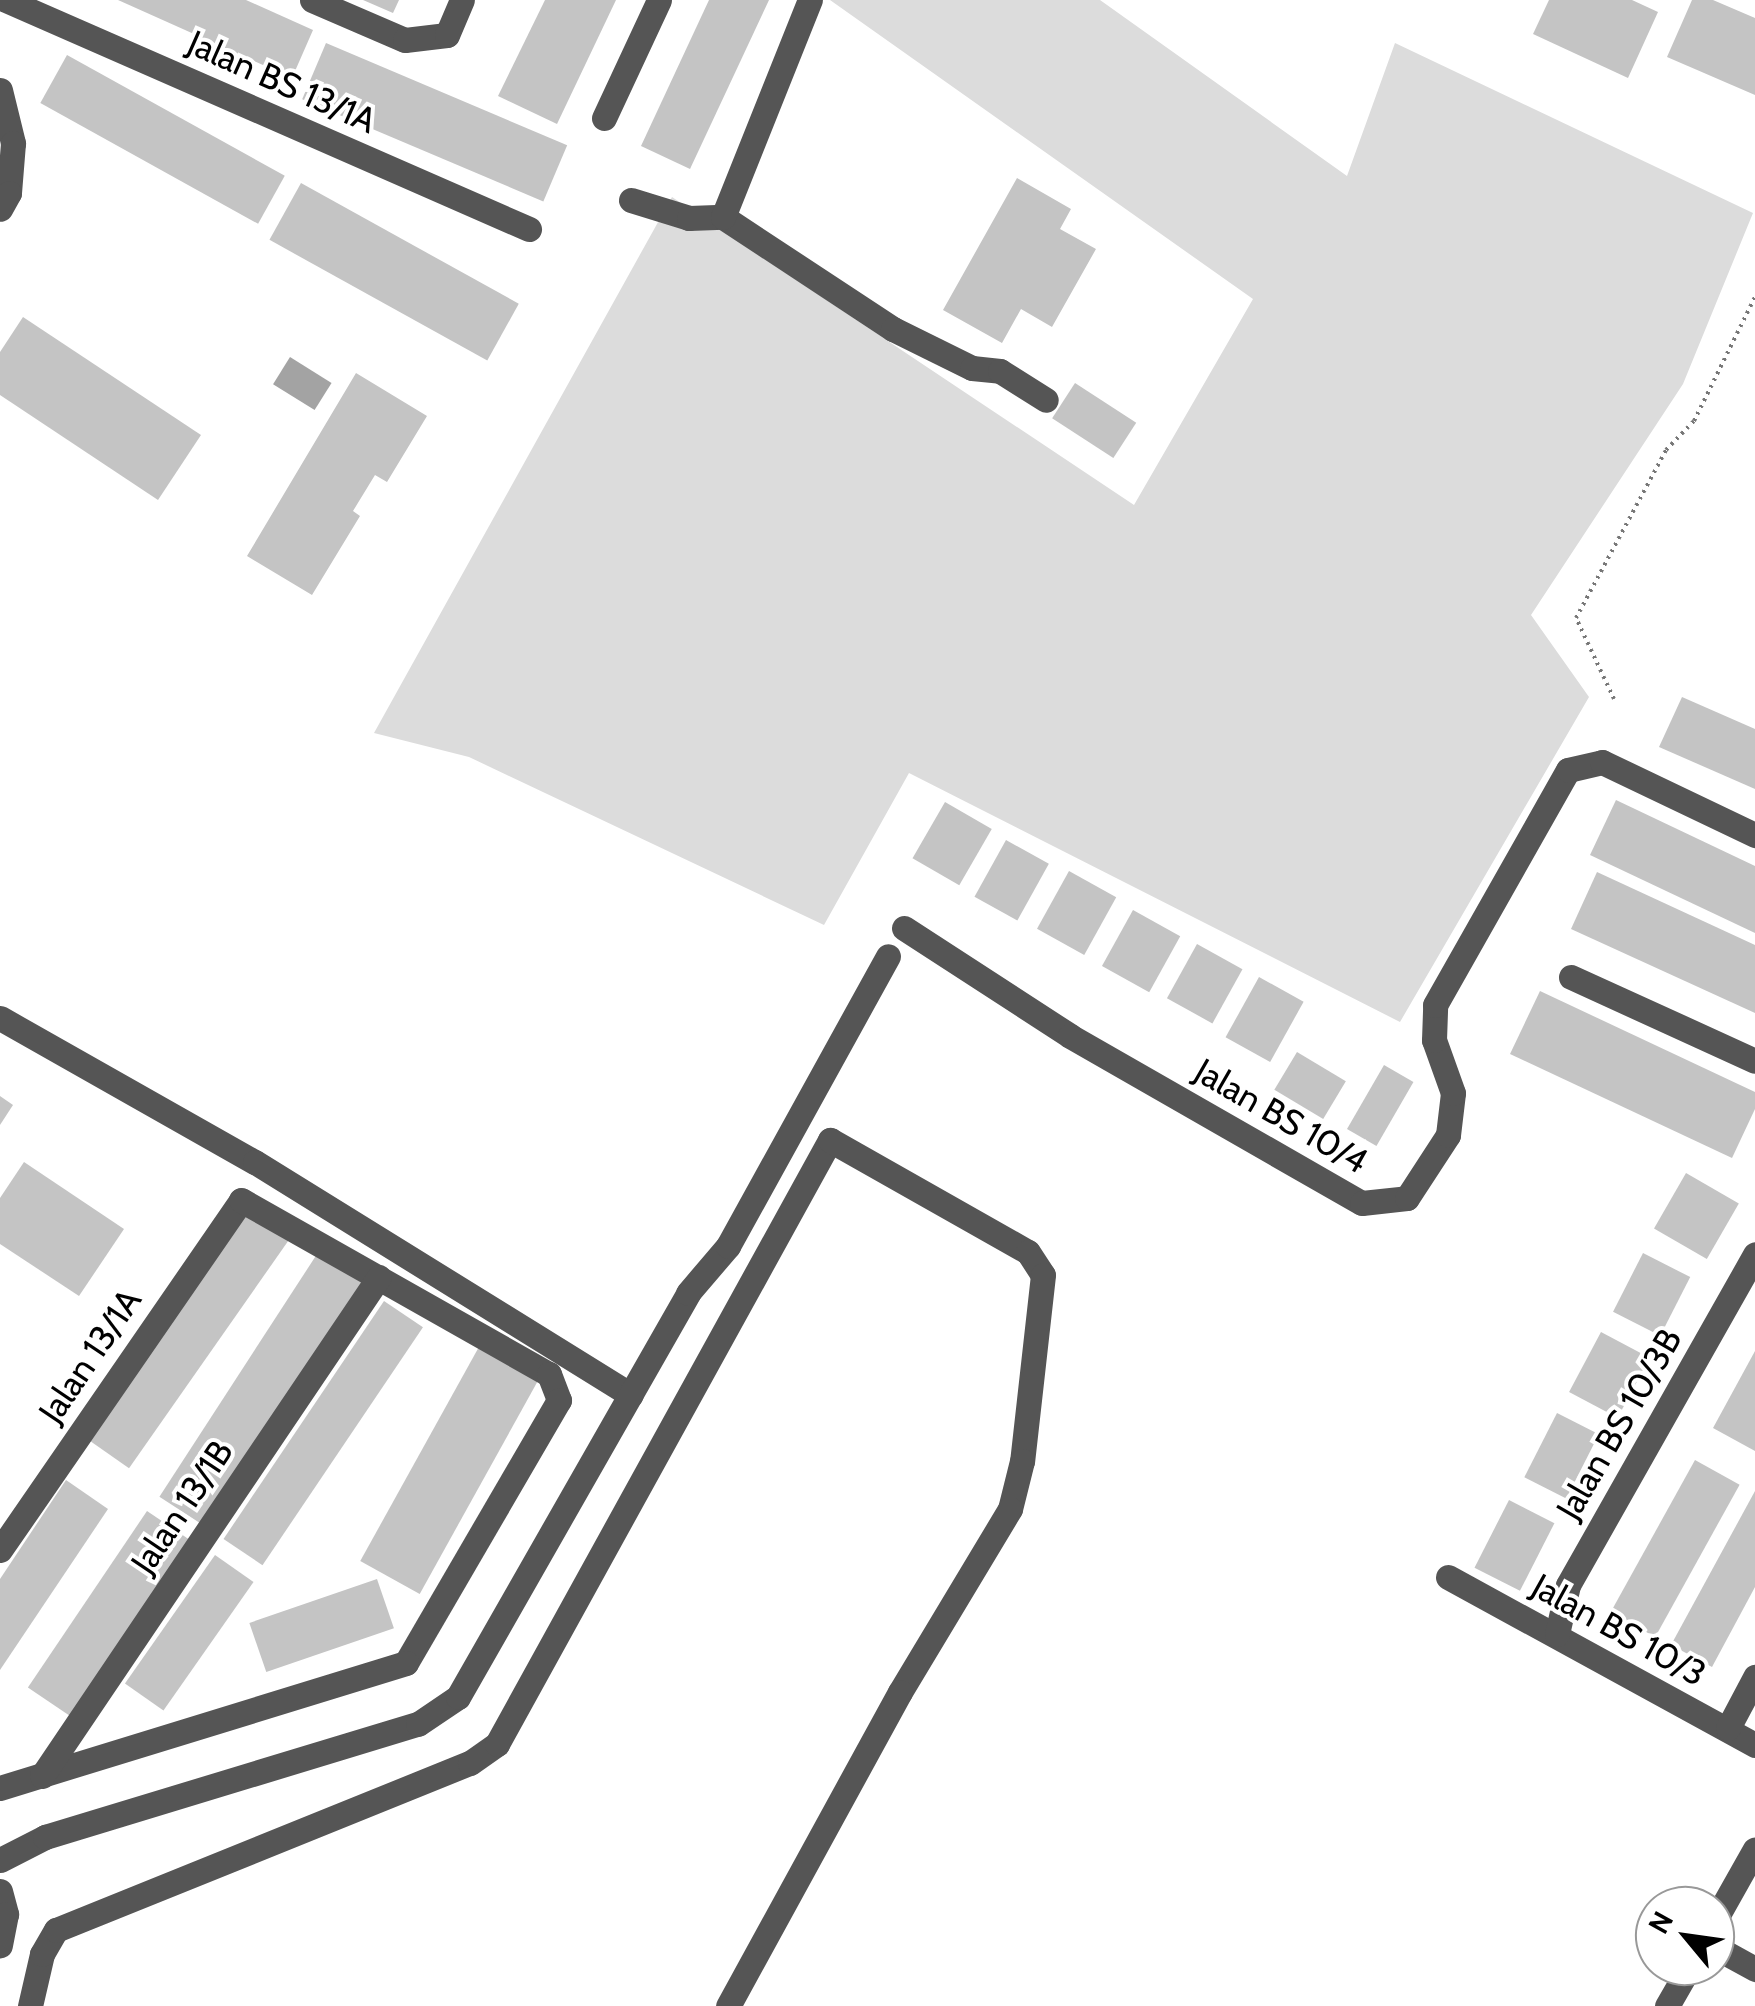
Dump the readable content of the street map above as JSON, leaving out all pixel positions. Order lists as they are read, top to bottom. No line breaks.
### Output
{"streets":{"street":["Jalan BS 13/1A","Jalan BS 10/4","Jalan 13/1A","Jalan BS 10/3B","Jalan 13/1B","Jalan BS 10/3"]},"crossings":[["Jalan 13/1A","Jalan 13/1B"],["Jalan BS 10/3B","Jalan BS 10/3"]],"north":"top left"}
